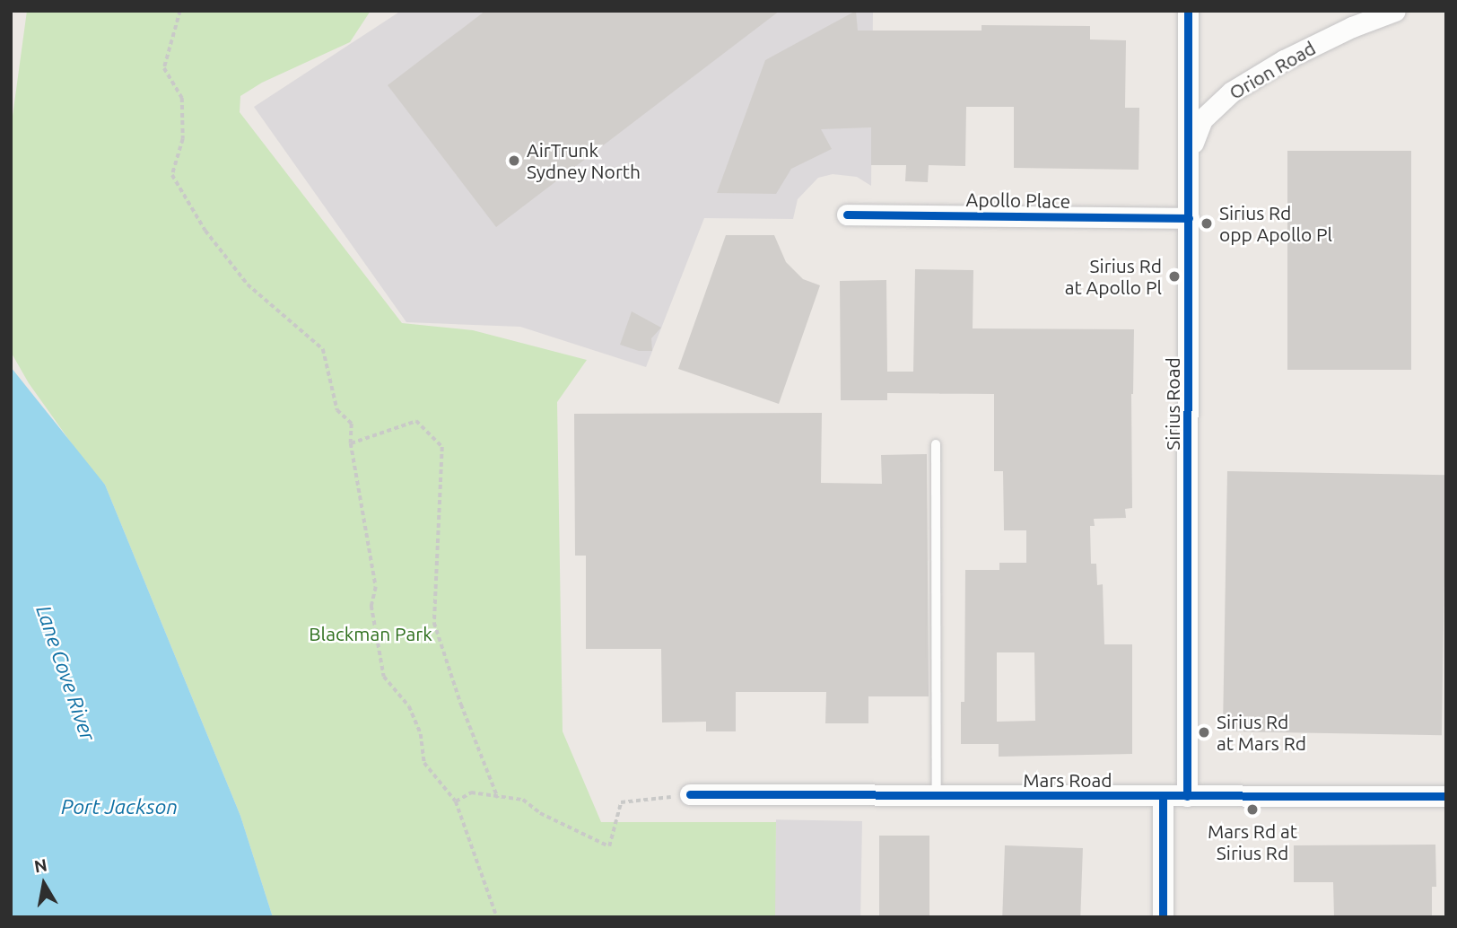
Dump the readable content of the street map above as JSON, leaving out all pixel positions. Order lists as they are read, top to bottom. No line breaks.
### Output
{"streets":{"street":["Orion Road","Apollo Place","Sirius Road","Mars Road"]},"crossings":[["Orion Road","Sirius Road"],["Apollo Place","Sirius Road"],["Sirius Road","Mars Road"]],"water":["Lane Cove River","Port Jackson"],"parks":["Blackman Park"],"places":["AirTrunk Sydney North","Sirius Rd opp Apollo Pl","Sirius Rd at Apollo Pl","Sirius Rd at Mars Rd","Mars Rd at Sirius Rd"],"north":"top"}
